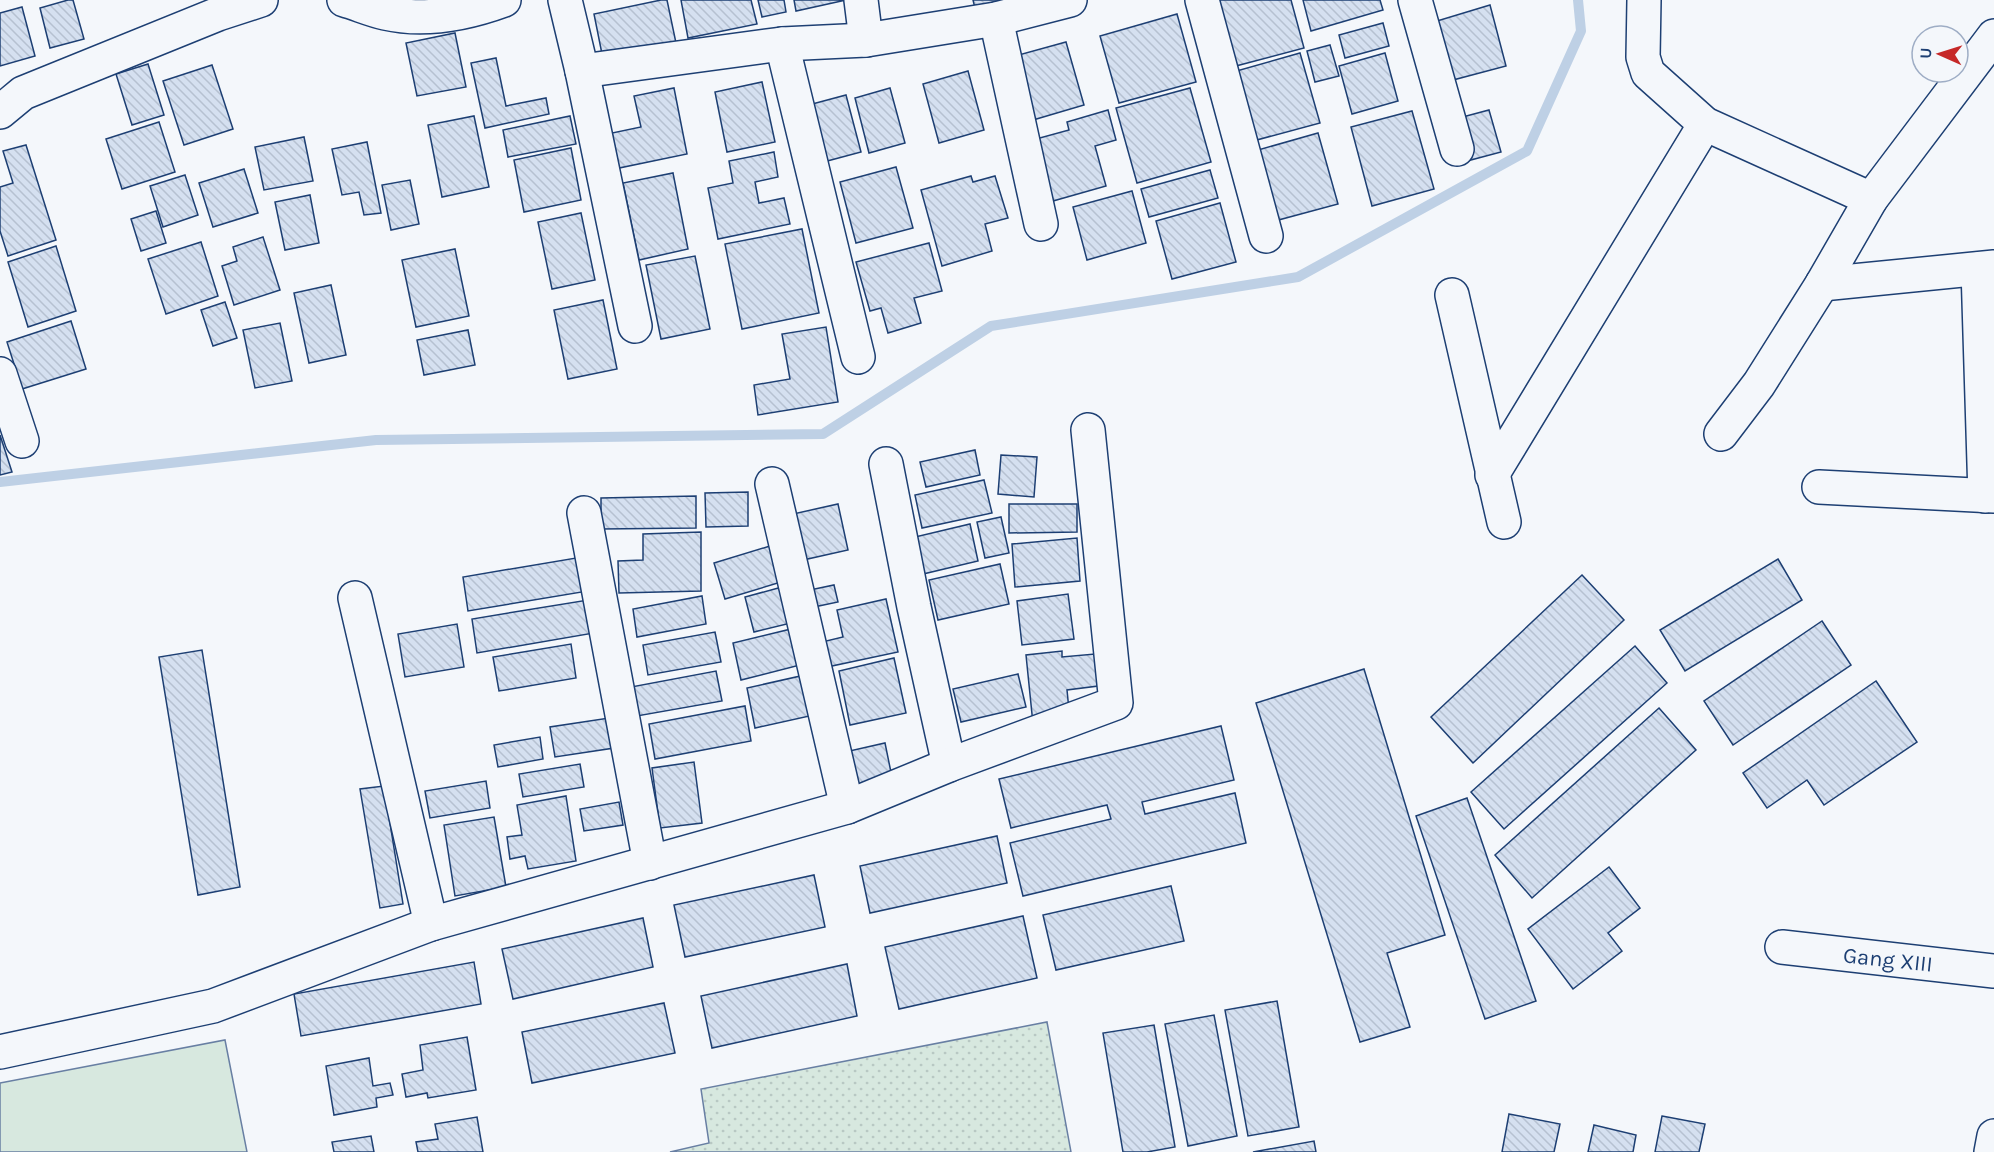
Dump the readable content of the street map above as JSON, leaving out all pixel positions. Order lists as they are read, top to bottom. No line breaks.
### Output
{"streets":{"street":["Gang XIII"]},"north":"left"}
